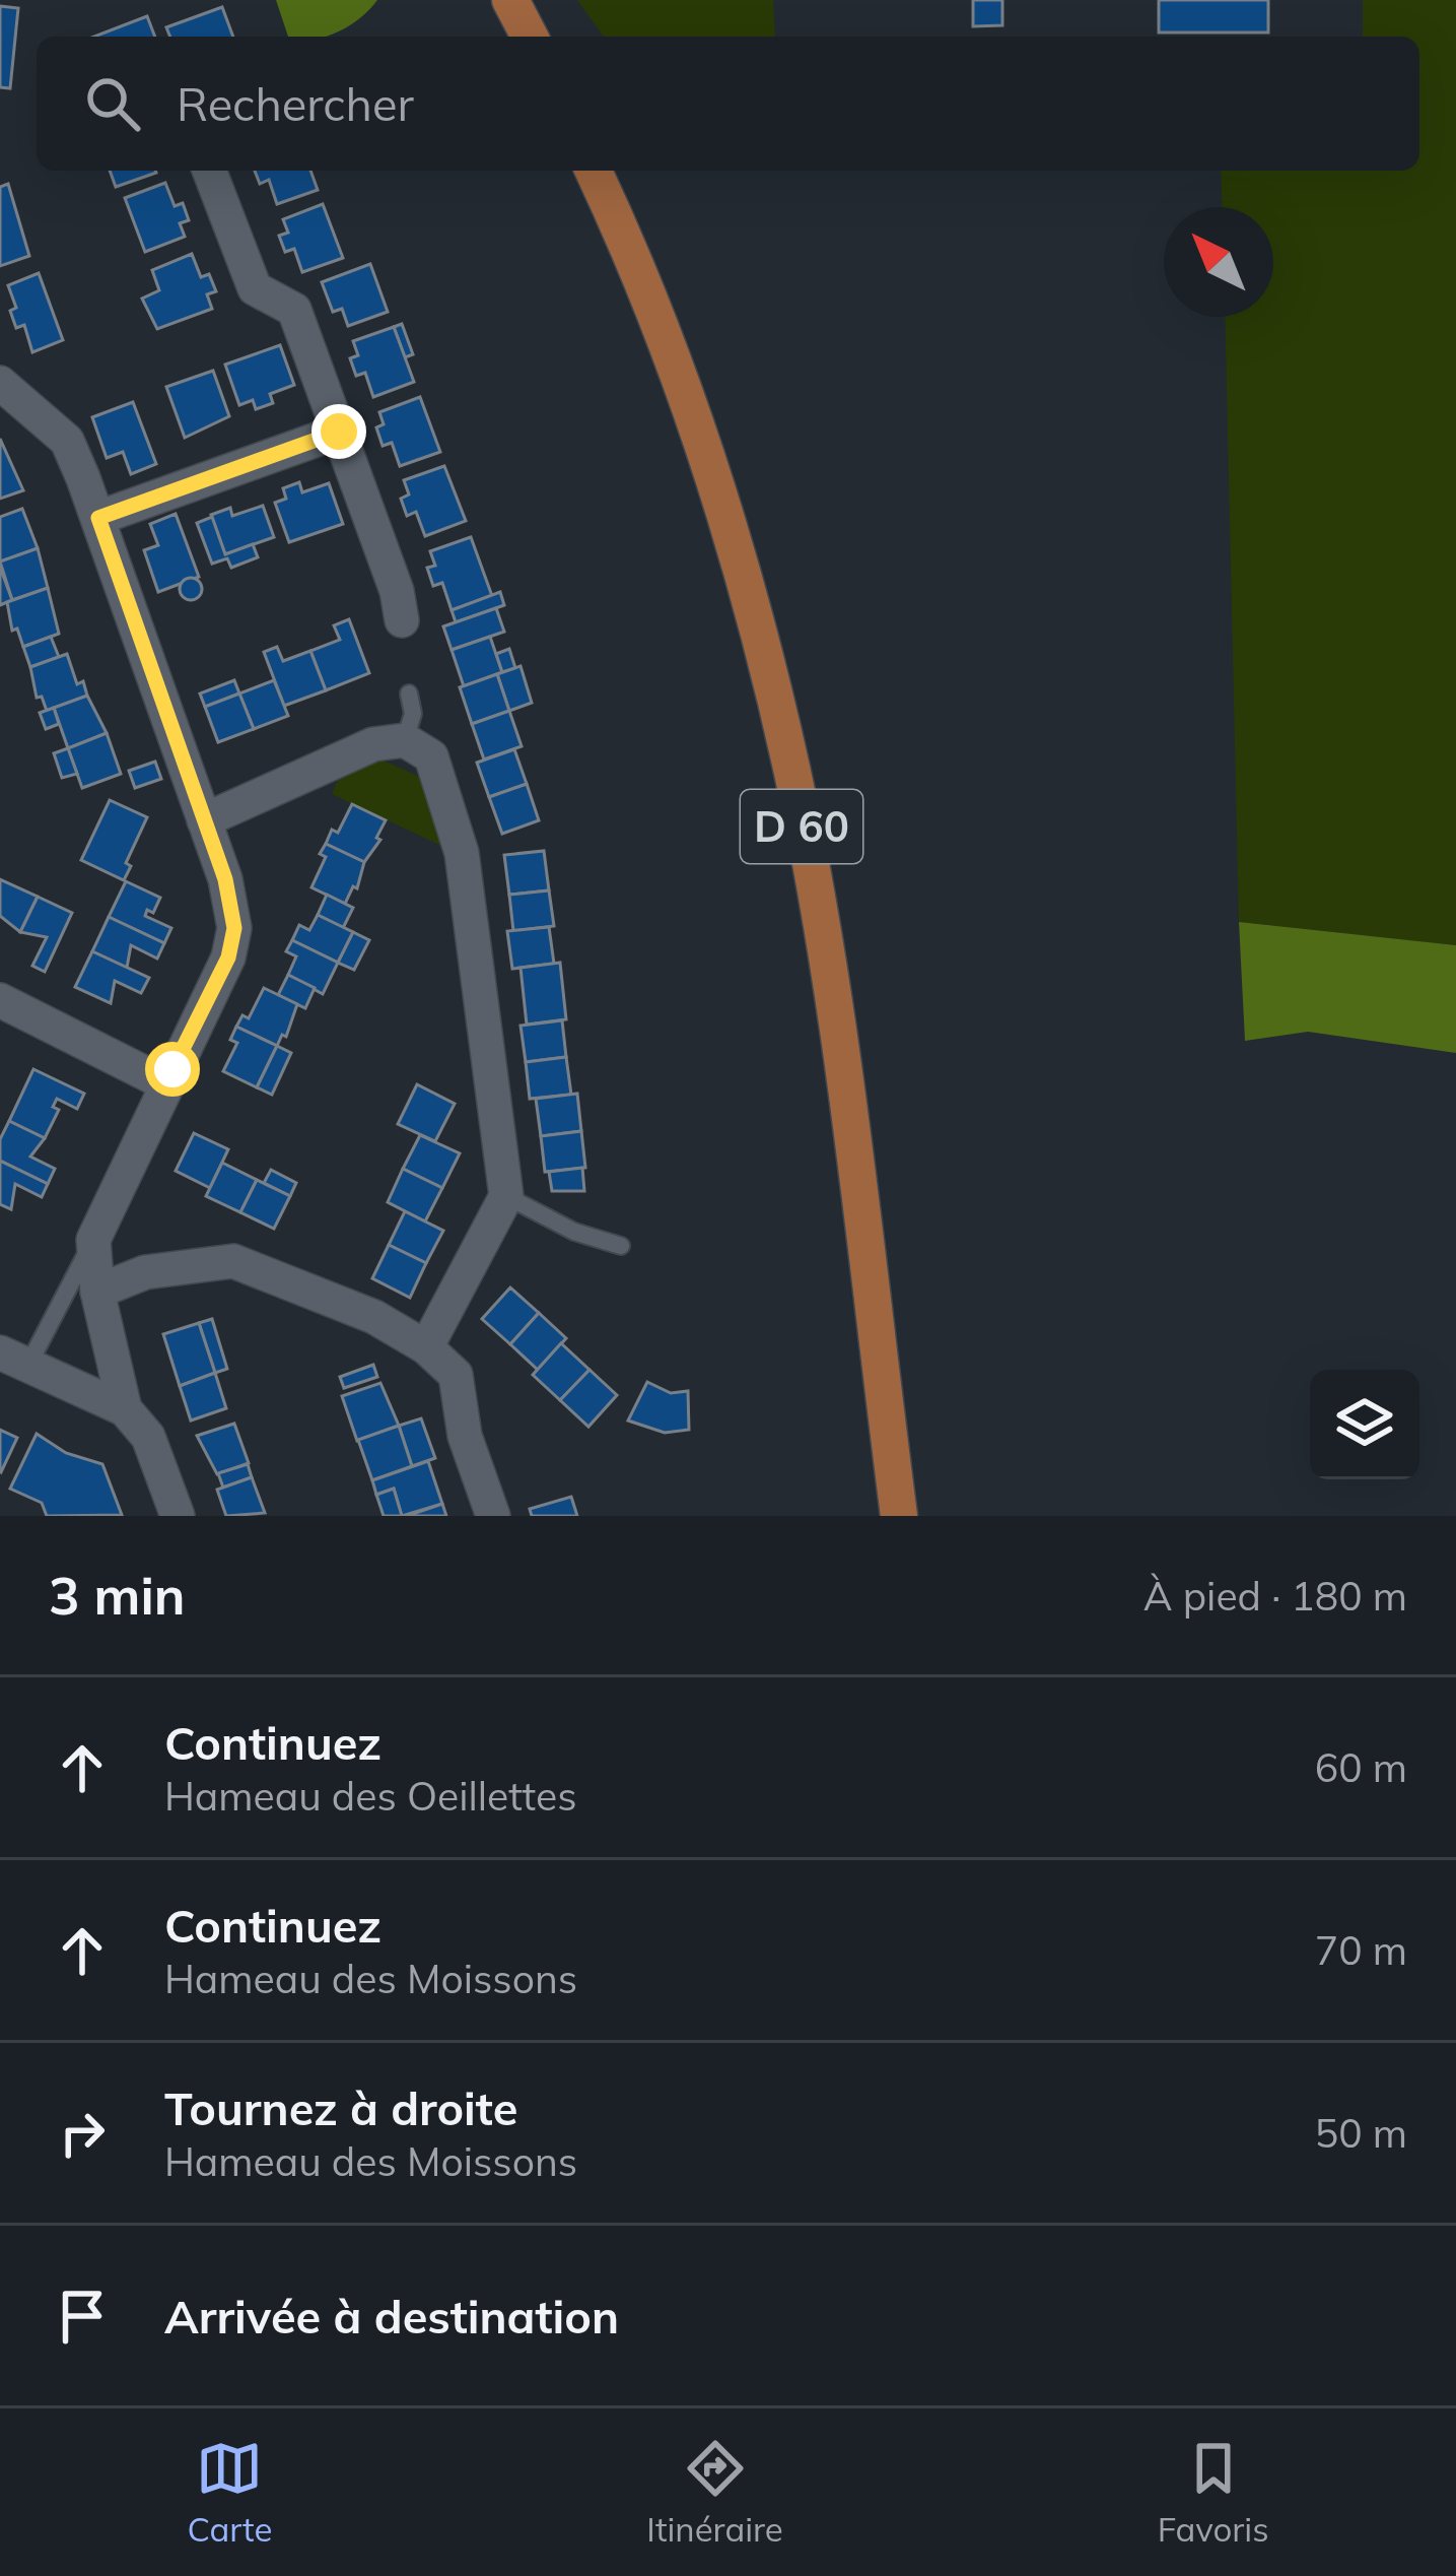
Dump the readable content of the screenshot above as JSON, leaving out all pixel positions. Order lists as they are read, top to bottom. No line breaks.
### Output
{"streets":{"main road":["D 60"]},"north":"top left","page":{"search":"Rechercher","heading":["3 min","À pied · 180 m"],"list":[["Continuez","Hameau des Oeillettes","60 m"],["Continuez","Hameau des Moissons","70 m"],["Tournez à droite","Hameau des Moissons","50 m"],"Arrivée à destination"],"nav":["Carte","Itinéraire","Favoris"]}}
